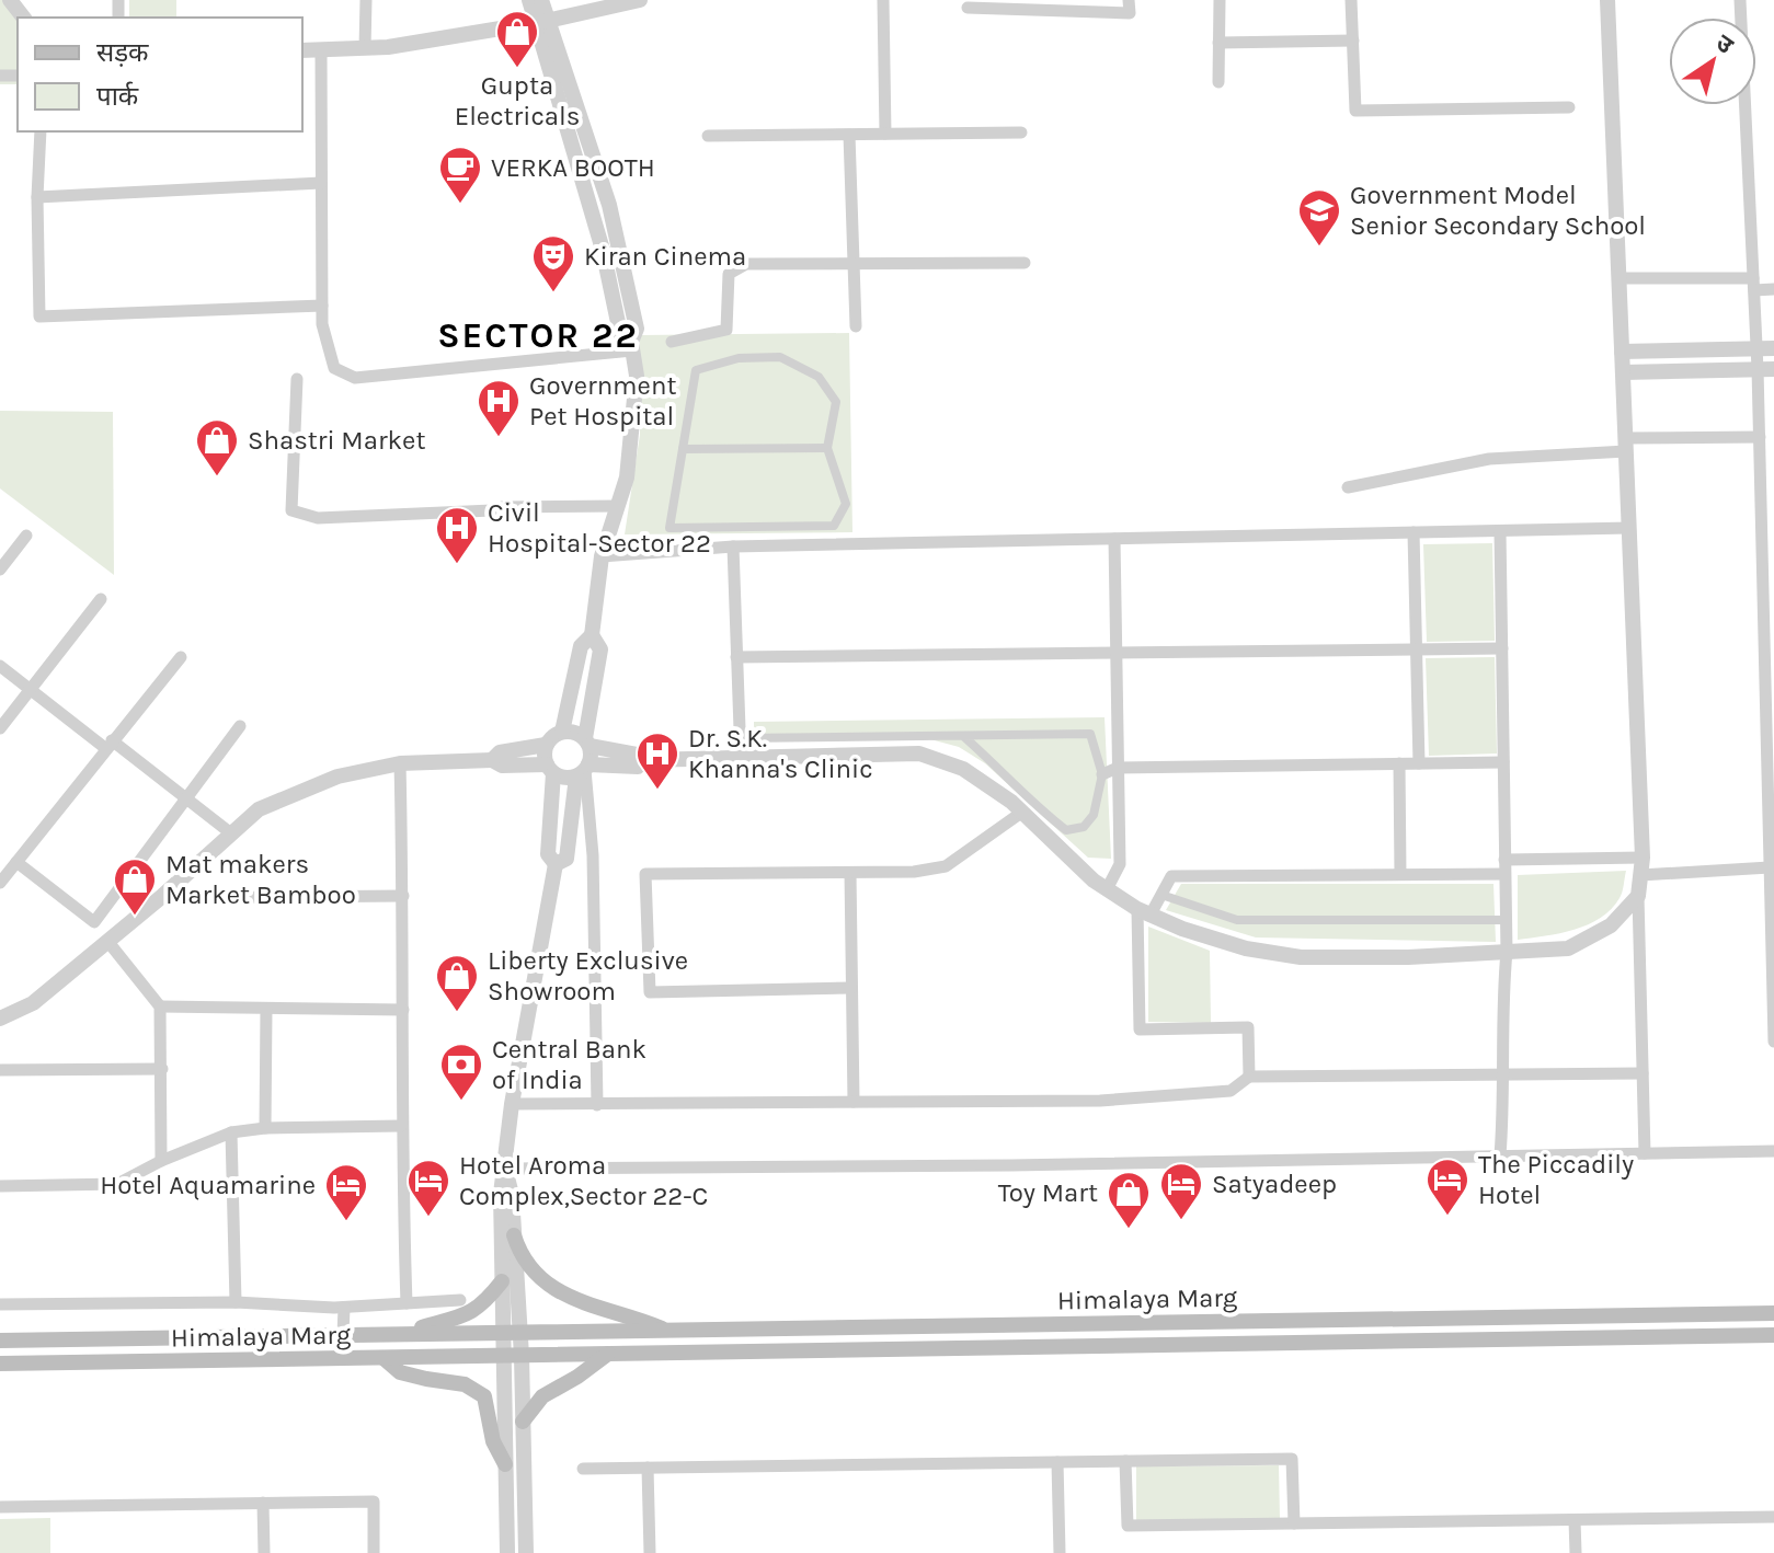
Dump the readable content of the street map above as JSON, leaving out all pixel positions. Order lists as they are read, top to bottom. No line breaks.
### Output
{"streets":{"main road":["Himalaya Marg"]},"districts":["SECTOR 22"],"places":{"shop":["Gupta Electricals","Shastri Market","Mat makers Market Bamboo","Liberty Exclusive Showroom","Toy Mart"],"cafe":["VERKA BOOTH"],"school or university":["Government Model Senior Secondary School"],"theatre":["Kiran Cinema"],"hospital":["Government Pet Hospital","Civil Hospital-Sector 22","Dr. S.K. Khanna's Clinic"],"bank":["Central Bank of India"],"hotel":["The Piccadily Hotel","Hotel Aroma Complex,Sector 22-C","Satyadeep","Hotel Aquamarine"]},"legend":["सड़क","पार्क"],"north":"top right"}
